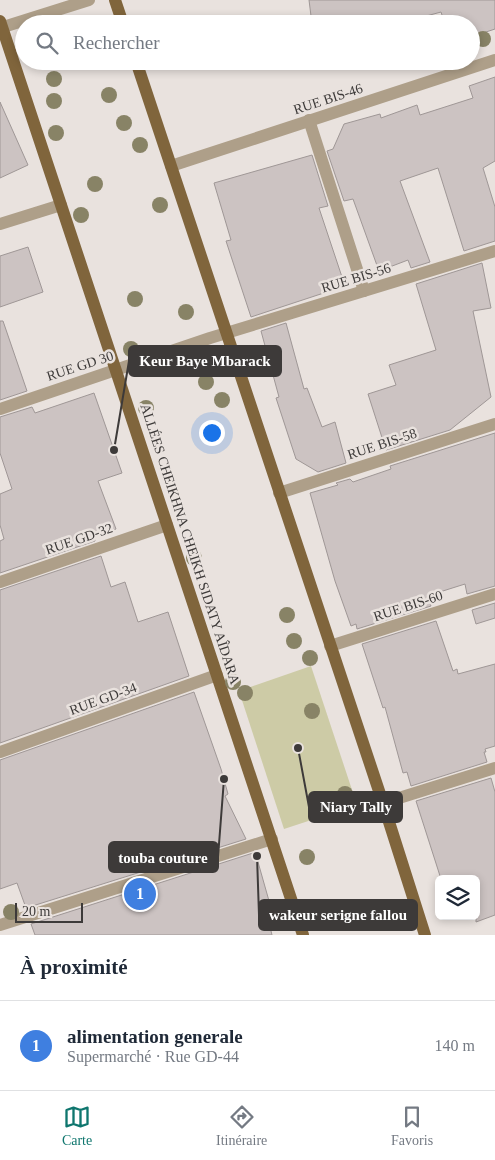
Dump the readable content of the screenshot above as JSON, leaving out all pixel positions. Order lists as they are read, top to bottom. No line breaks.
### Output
{"streets":{"main road":["ALLÉES CHEIKHNA CHEIKH SIDATY AÎDARA"],"street":["RUE BIS-46","RUE BIS-56","RUE GD 30","RUE BIS-58","RUE GD-32","RUE BIS-60","RUE GD-34"]},"crossings":[["RUE BIS-56","RUE GD 30"],["RUE GD 30","ALLÉES CHEIKHNA CHEIKH SIDATY AÎDARA"],["RUE GD-32","ALLÉES CHEIKHNA CHEIKH SIDATY AÎDARA"],["ALLÉES CHEIKHNA CHEIKH SIDATY AÎDARA","RUE GD-34"]],"places":["Keur Baye Mbarack","Niary Tally","touba couture","wakeur serigne fallou"],"scale_bar":"20 m","page":{"search":"Rechercher","pins":"1","scale":"20 m","heading":"À proximité","list":[{"mark":"1","name":"alimentation generale","note":"Supermarché · Rue GD-44","value":"140 m"}],"nav":["Carte","Itinéraire","Favoris"]}}
